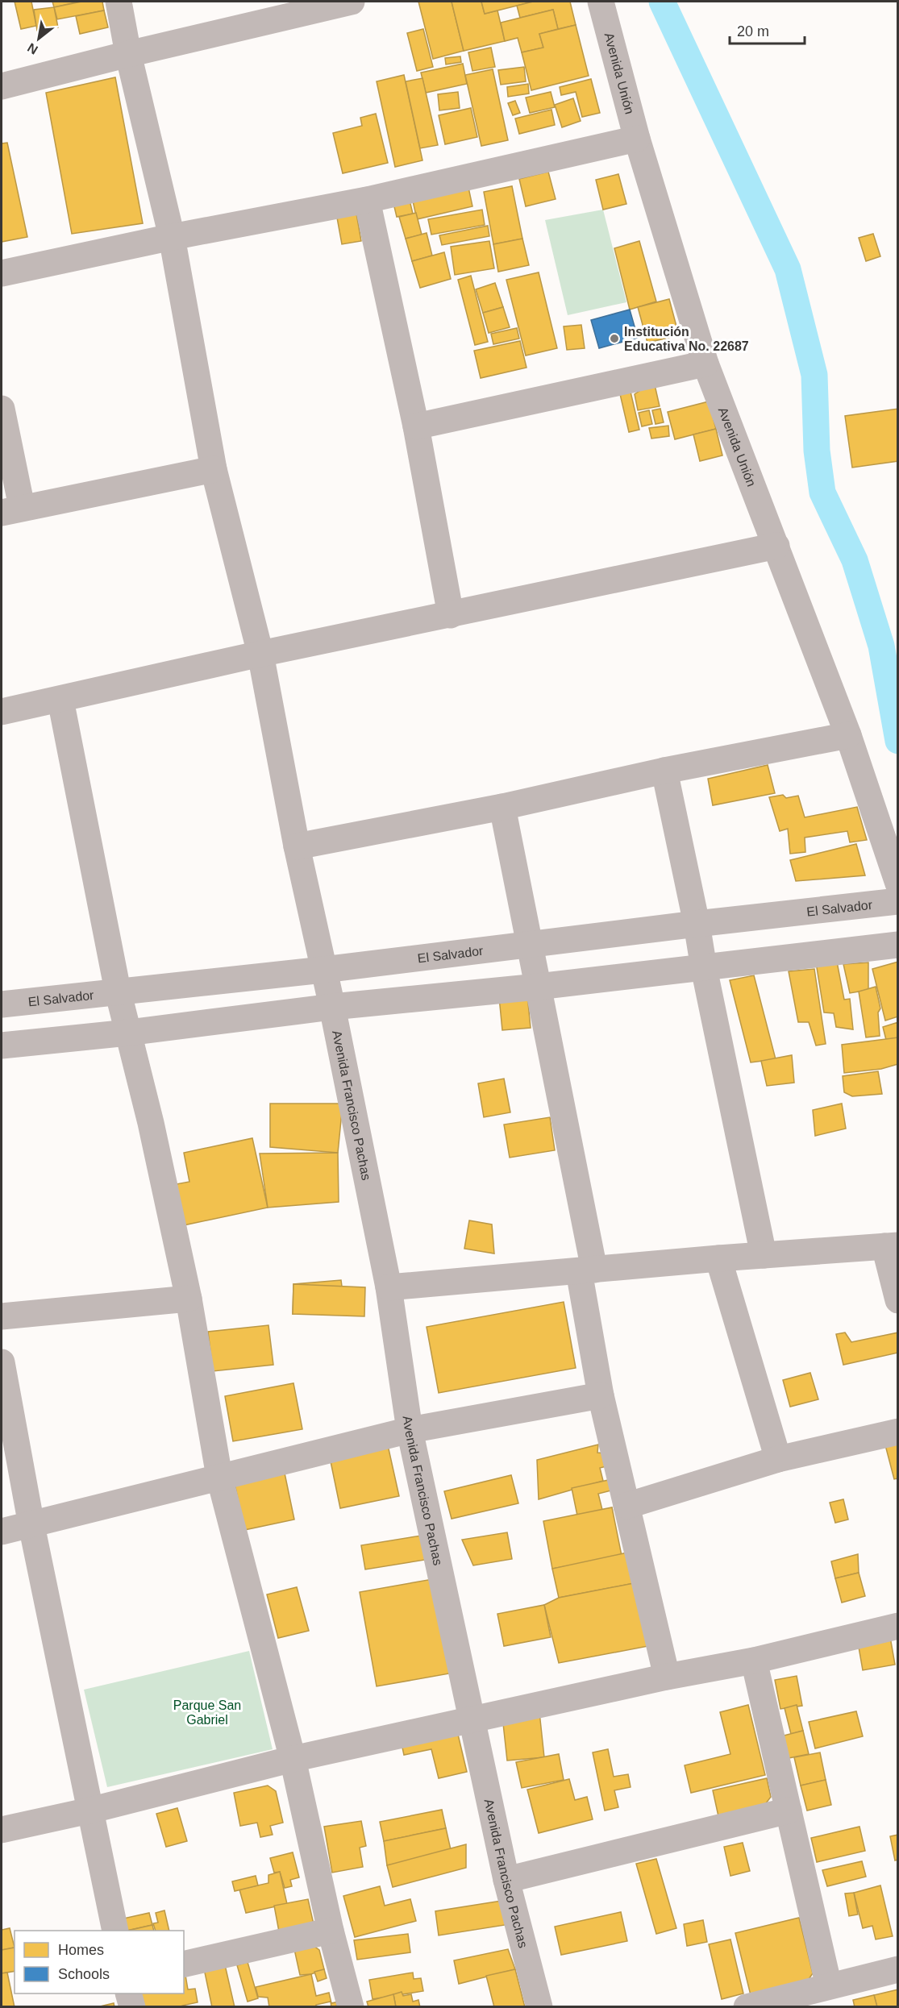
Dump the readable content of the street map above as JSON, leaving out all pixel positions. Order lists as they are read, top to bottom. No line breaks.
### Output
{"streets":{"street":["Avenida Unión","El Salvador","Avenida Francisco Pachas"]},"crossings":[["El Salvador","Avenida Francisco Pachas"]],"parks":["Parque San Gabriel"],"places":["Institución Educativa No. 22687"],"legend":["Homes","Schools"],"scale_bar":"20 m","north":"bottom left"}
